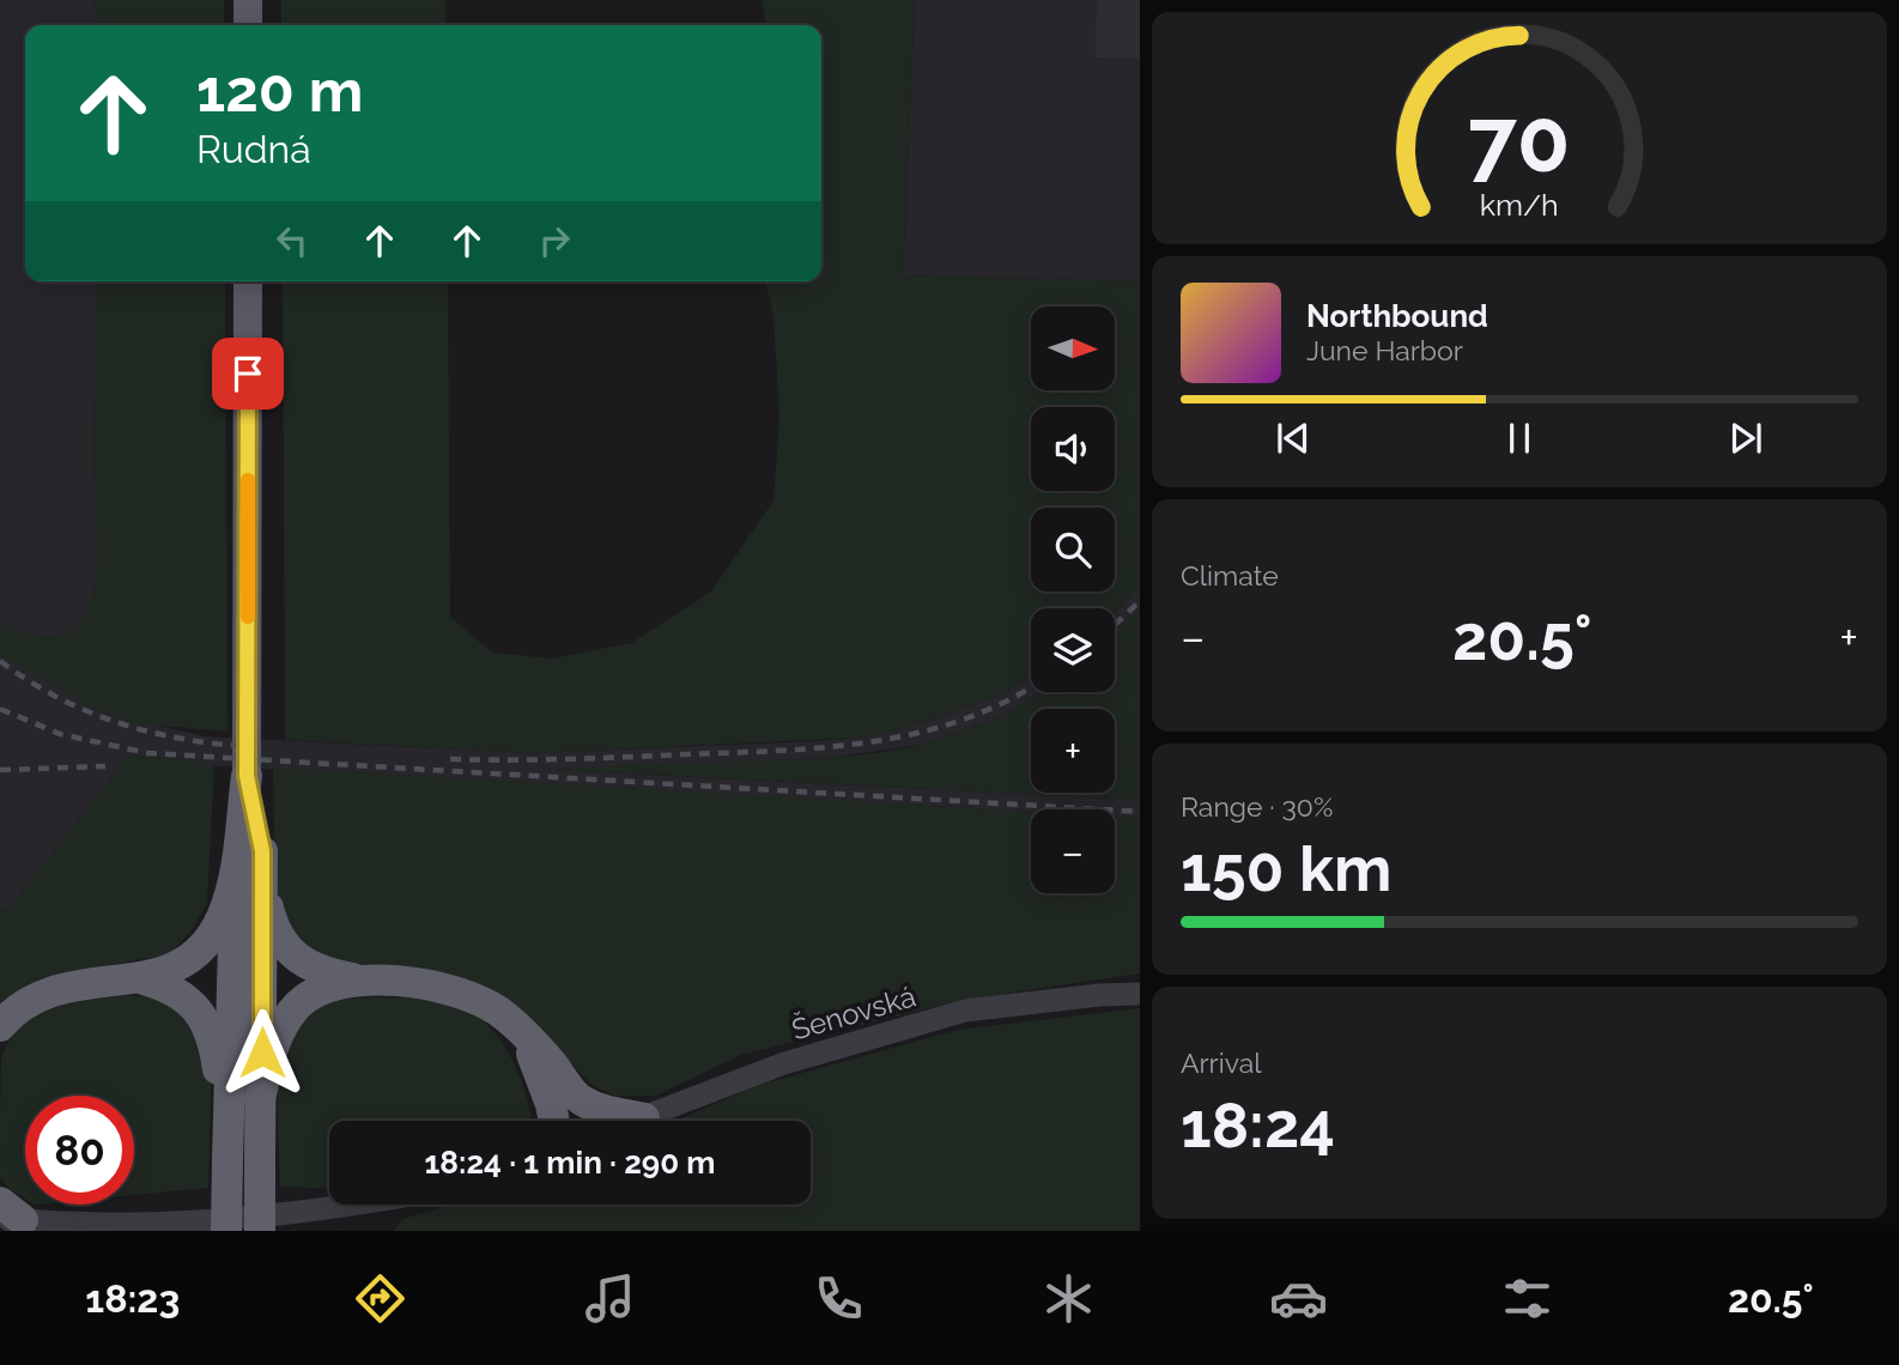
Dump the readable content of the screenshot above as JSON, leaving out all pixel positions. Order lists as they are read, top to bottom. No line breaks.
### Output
{"streets":{"street":["Šenovská"]},"north":"right","page":{"turn":["120 m","Rudná"],"song":["Northbound","June Harbor"],"map_buttons":["+","−"],"tile":["Climate",["Range · 30%","150 km"],["Arrival","18:24"]],"heat":["−","20.5°","+"],"limit":"80","trip":"18:24 · 1 min · 290 m","tabs":["18:23","20.5°"],"gauge":["70","km/h"]}}
